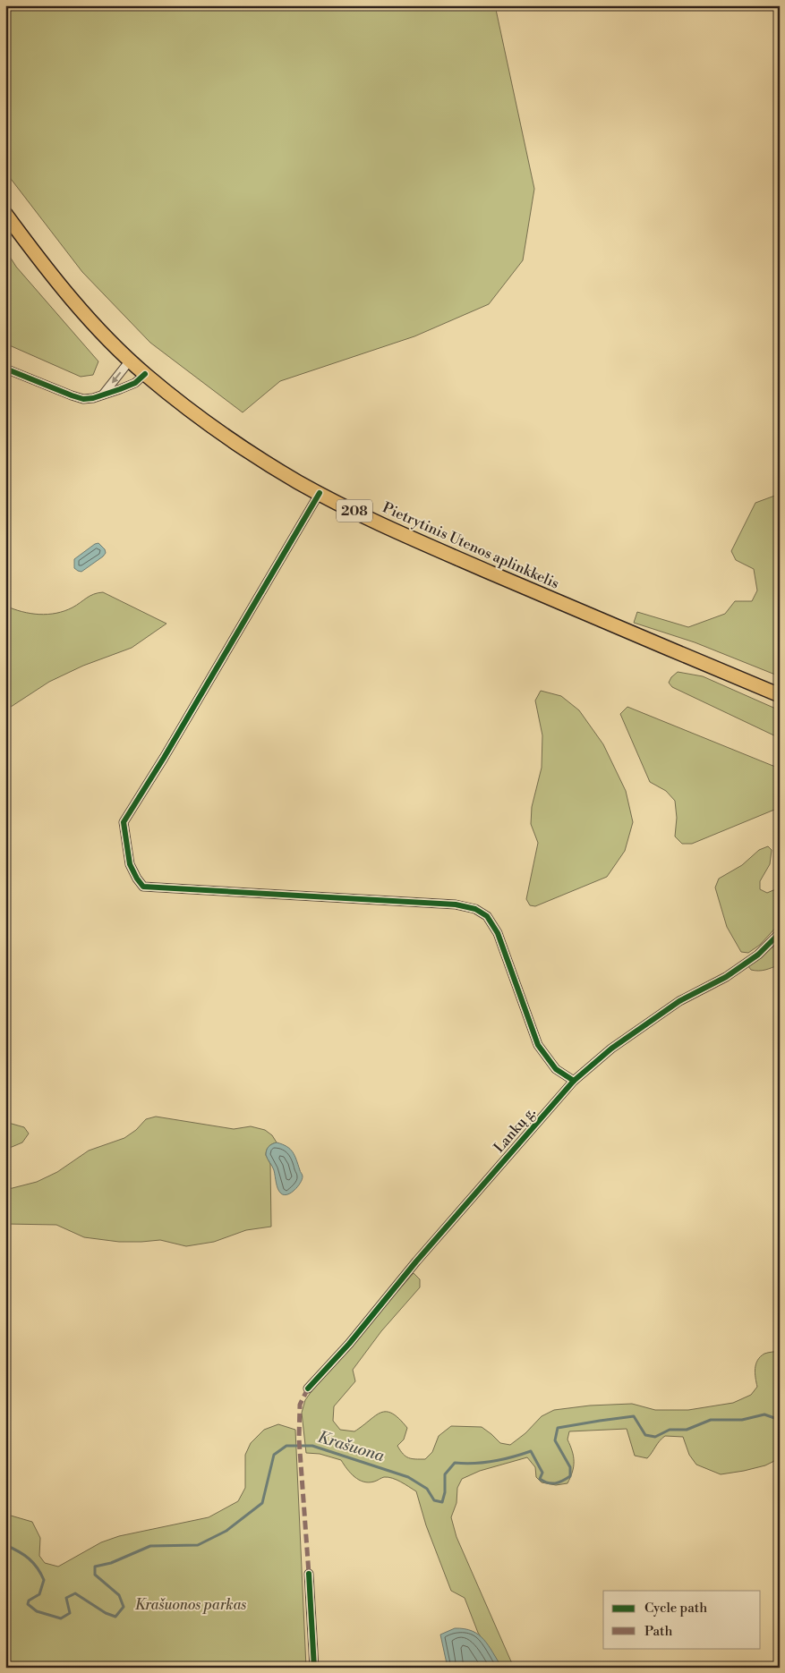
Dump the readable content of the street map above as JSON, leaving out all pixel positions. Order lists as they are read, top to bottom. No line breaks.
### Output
{"streets":{"highway":["208","Pietrytinis Utenos aplinkkelis"],"street":["Lankų g."]},"water":["Krašuona"],"parks":["Krašuonos parkas"],"legend":["Cycle path","Path"]}
